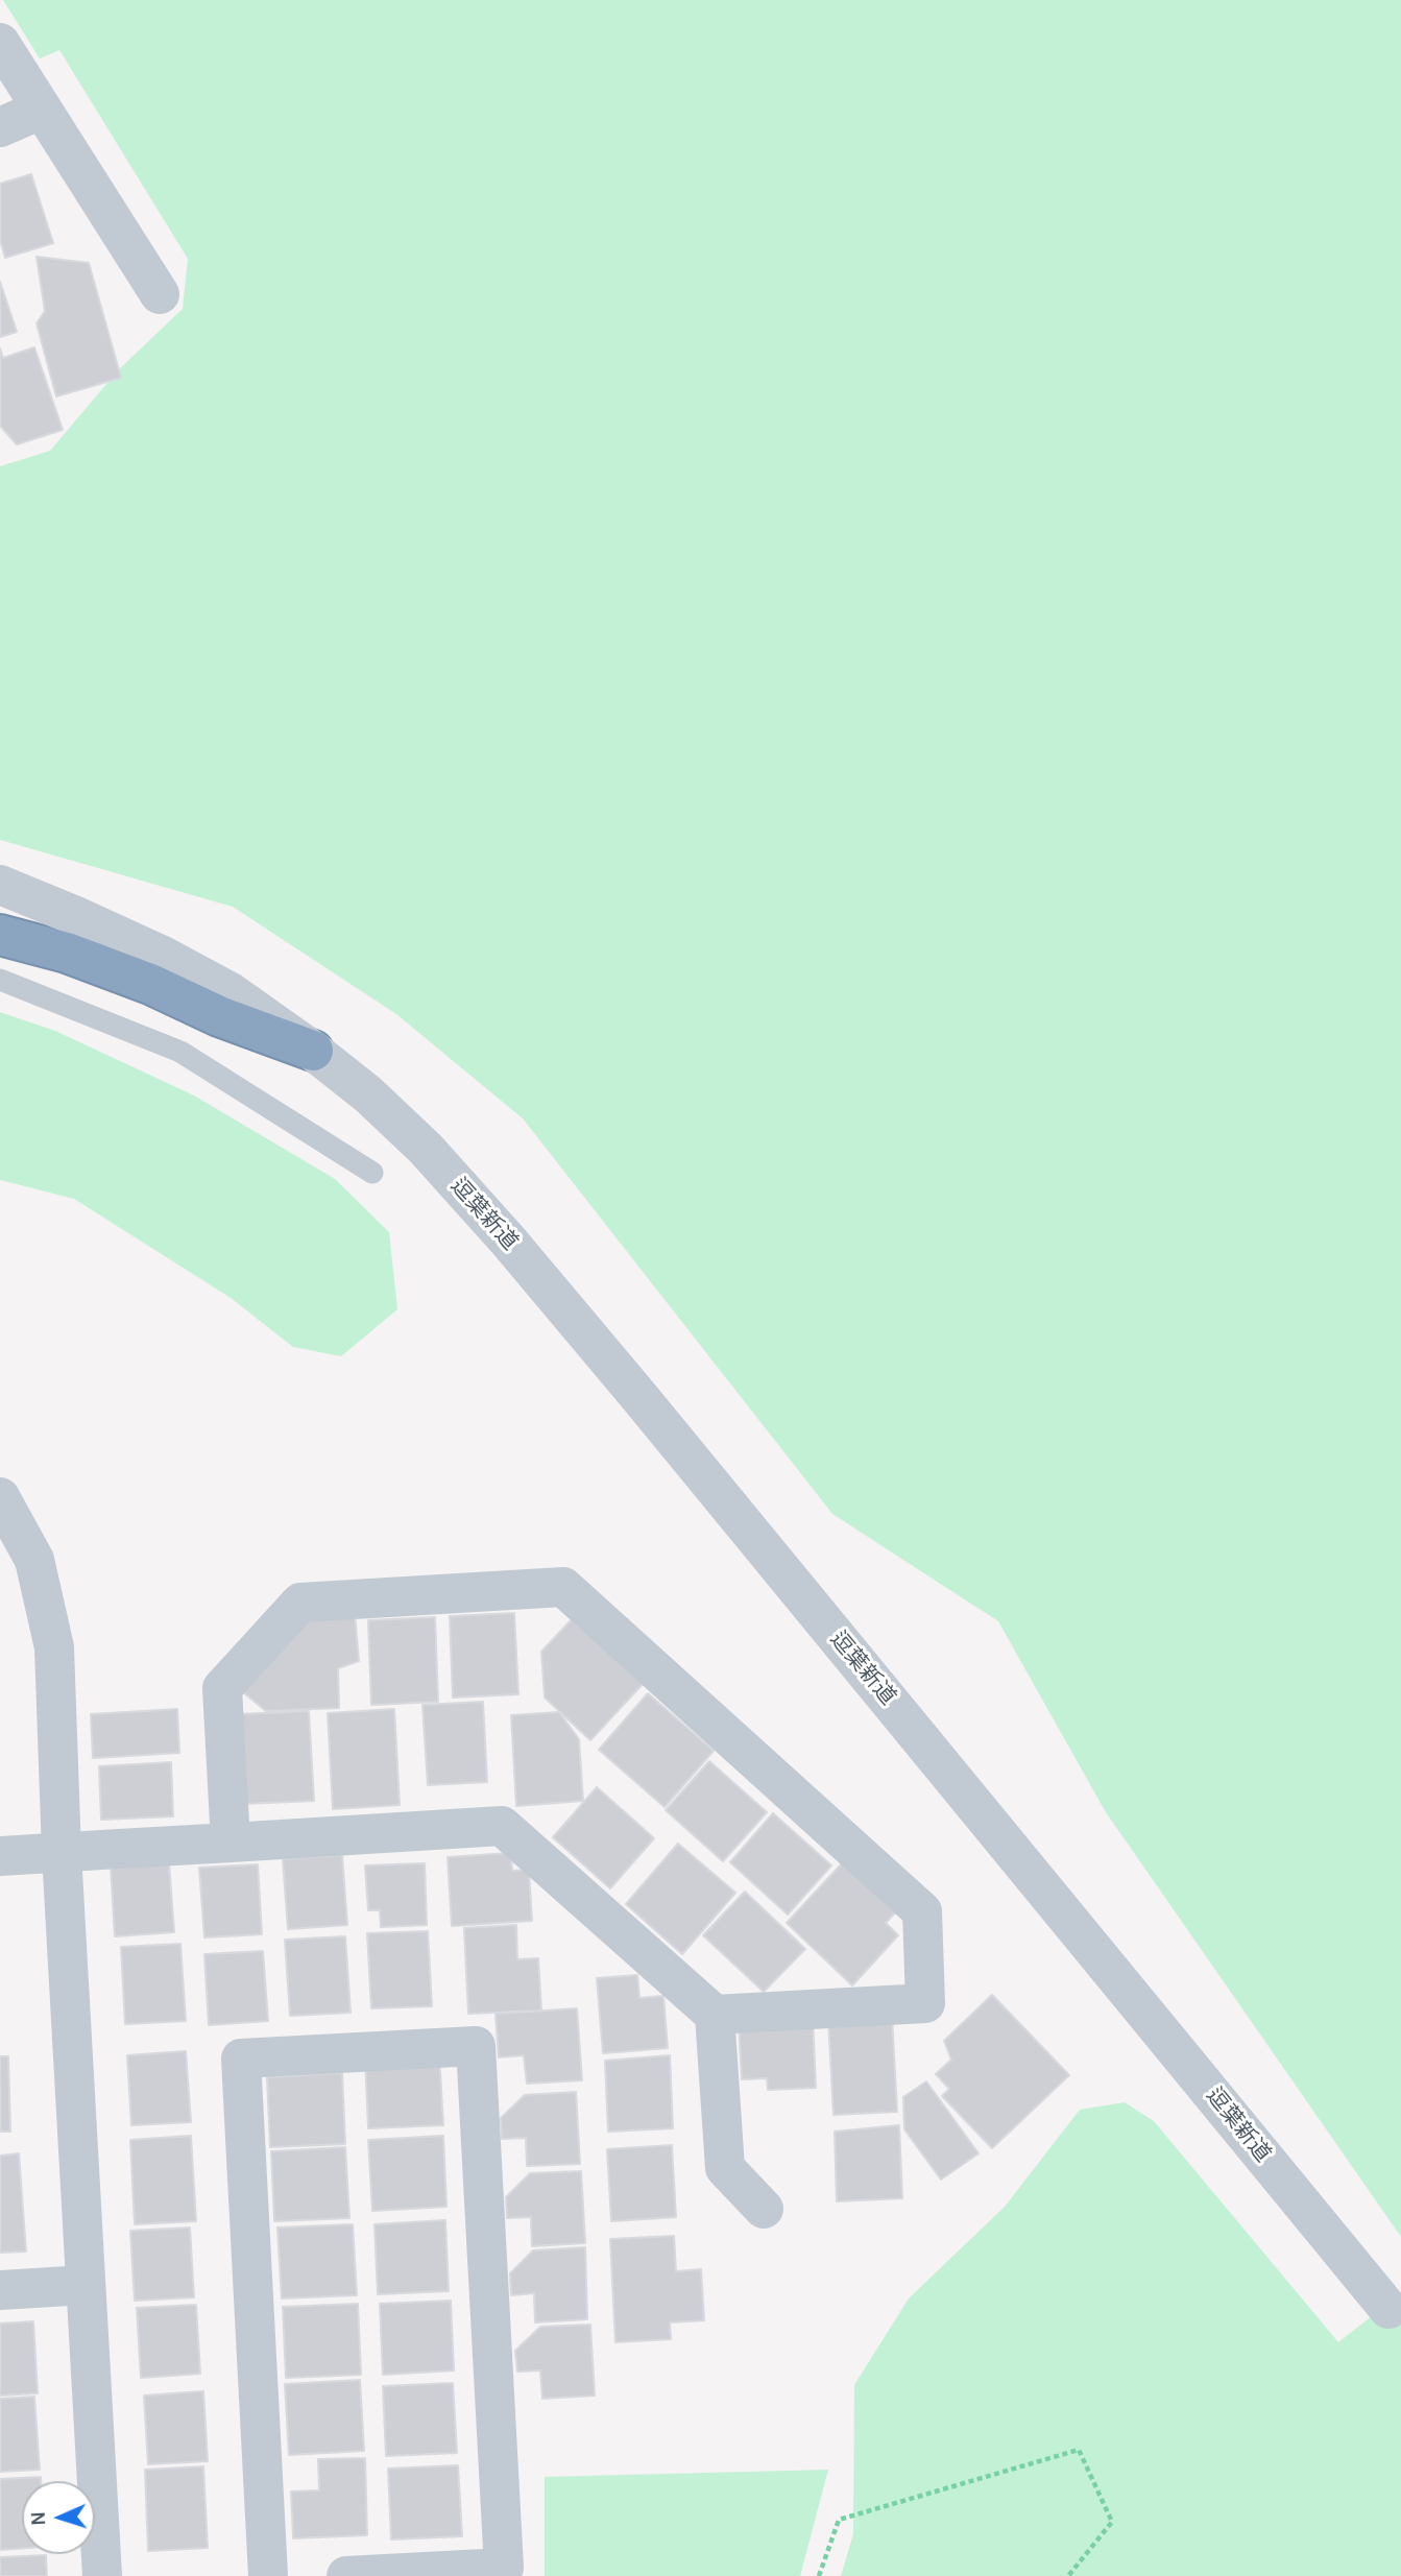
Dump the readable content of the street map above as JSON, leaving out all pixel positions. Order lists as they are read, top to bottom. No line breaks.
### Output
{"streets":{"street":["逗葉新道"]},"north":"left"}
